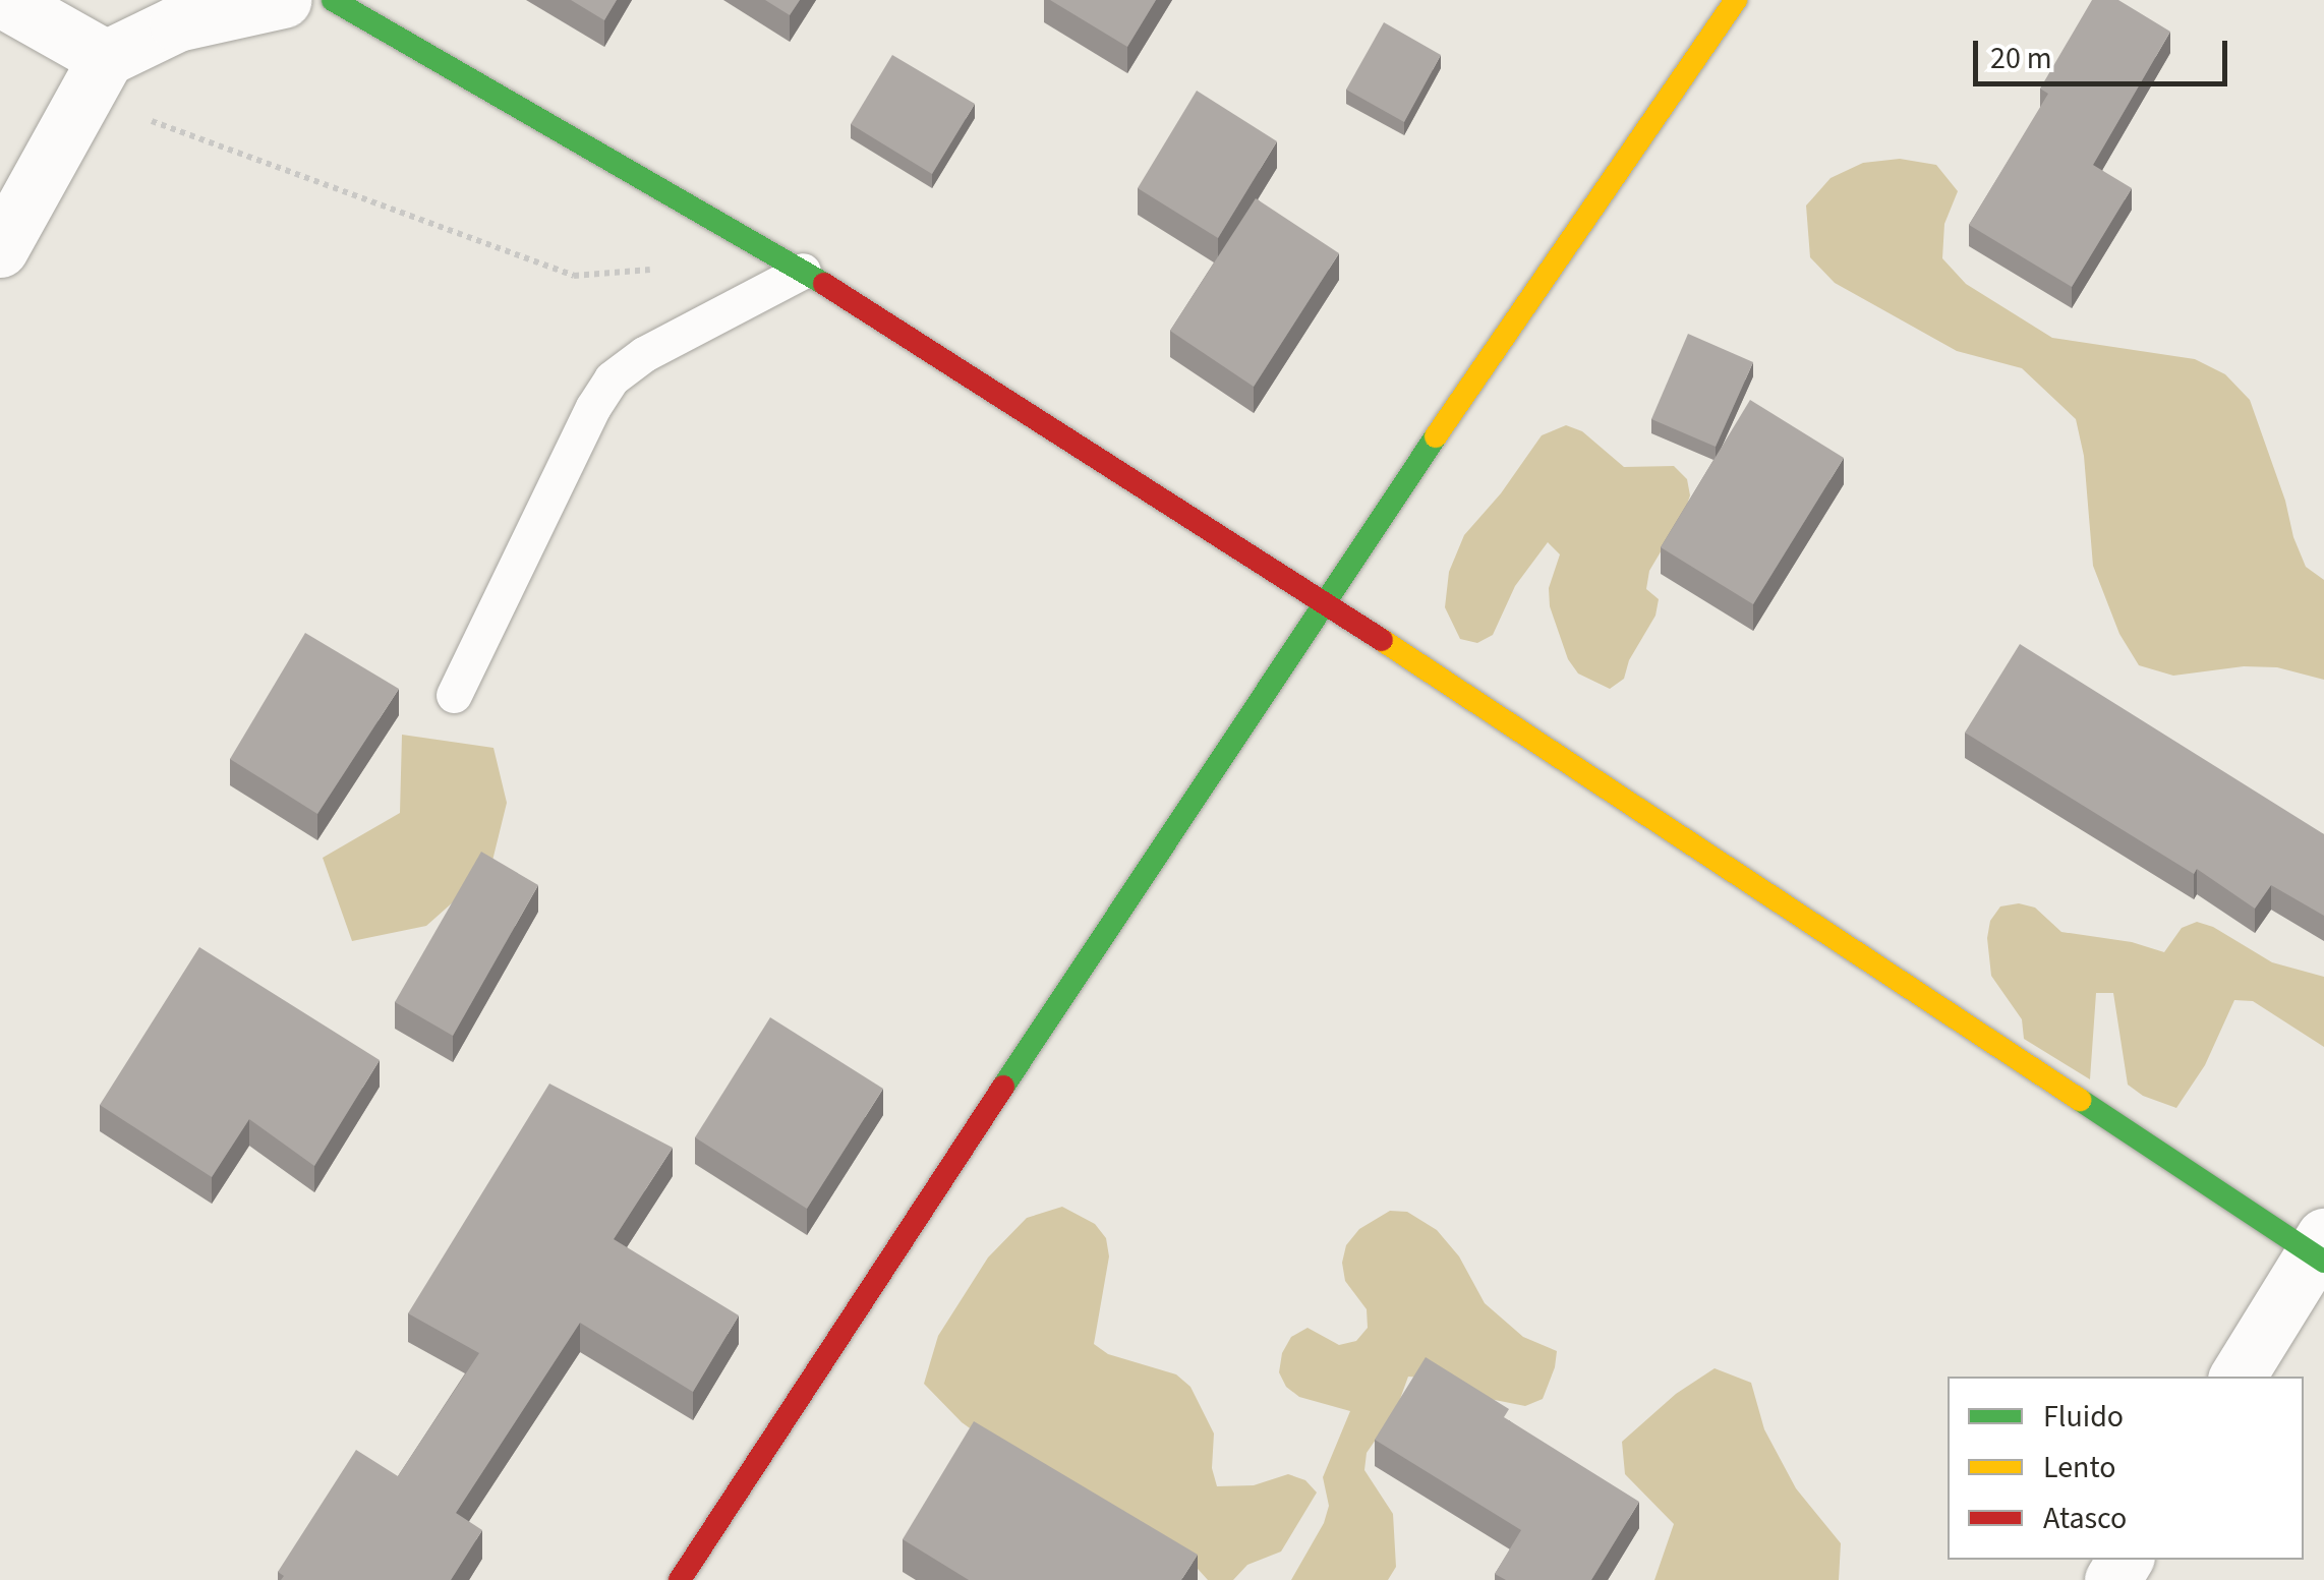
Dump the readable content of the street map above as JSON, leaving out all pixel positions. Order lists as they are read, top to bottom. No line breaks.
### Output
{"legend":["Fluido","Lento","Atasco"],"scale_bar":"20 m"}
